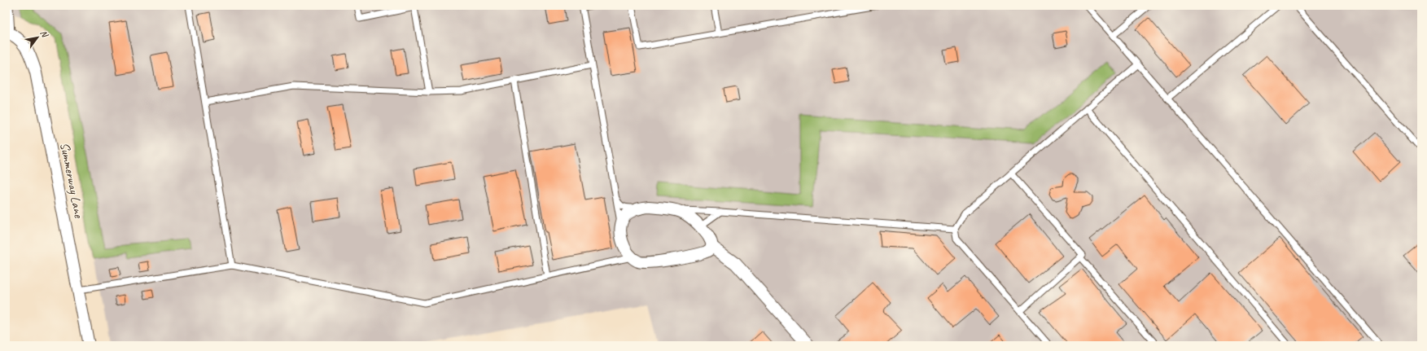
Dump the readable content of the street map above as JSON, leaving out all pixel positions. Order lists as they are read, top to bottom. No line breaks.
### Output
{"streets":{"street":["Summerway Lane"]},"north":"top right"}
